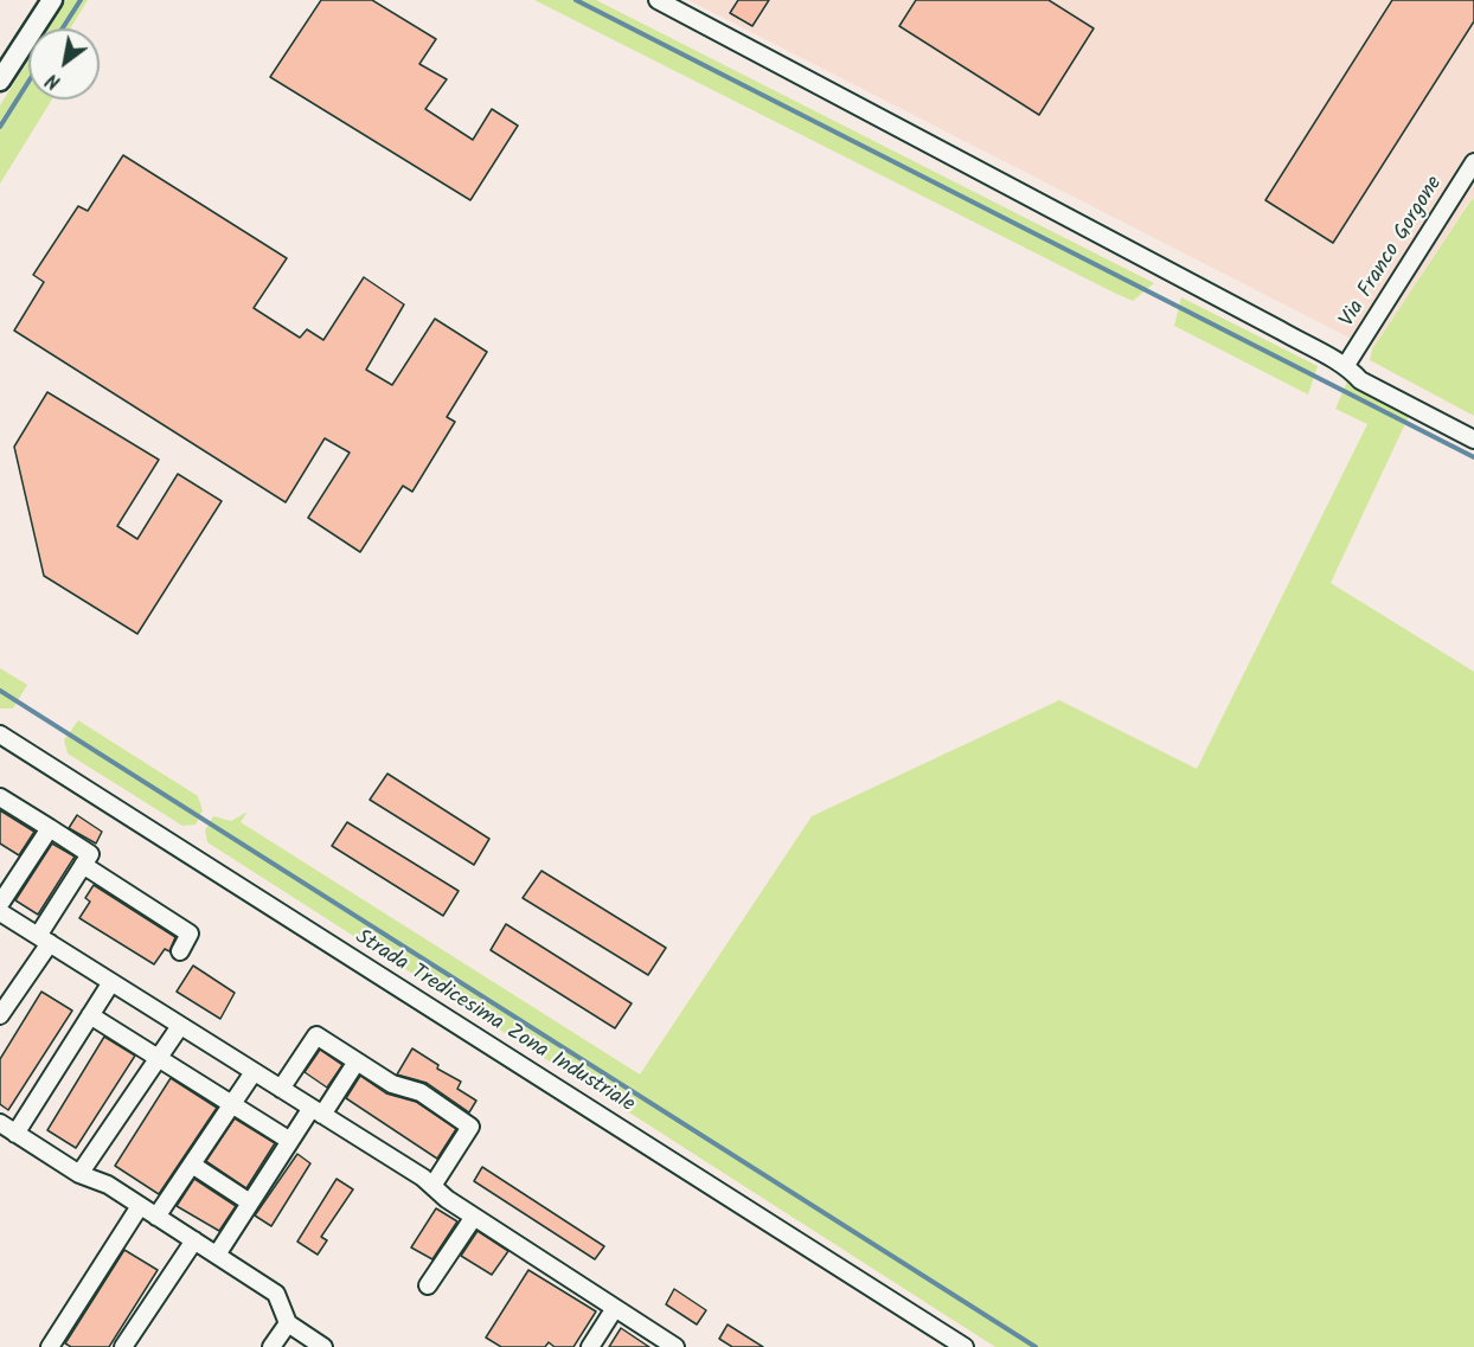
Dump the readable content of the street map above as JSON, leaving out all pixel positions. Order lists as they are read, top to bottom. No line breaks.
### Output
{"streets":{"street":["Via Franco Gorgone","Strada Tredicesima Zona Industriale"]},"north":"bottom left"}
